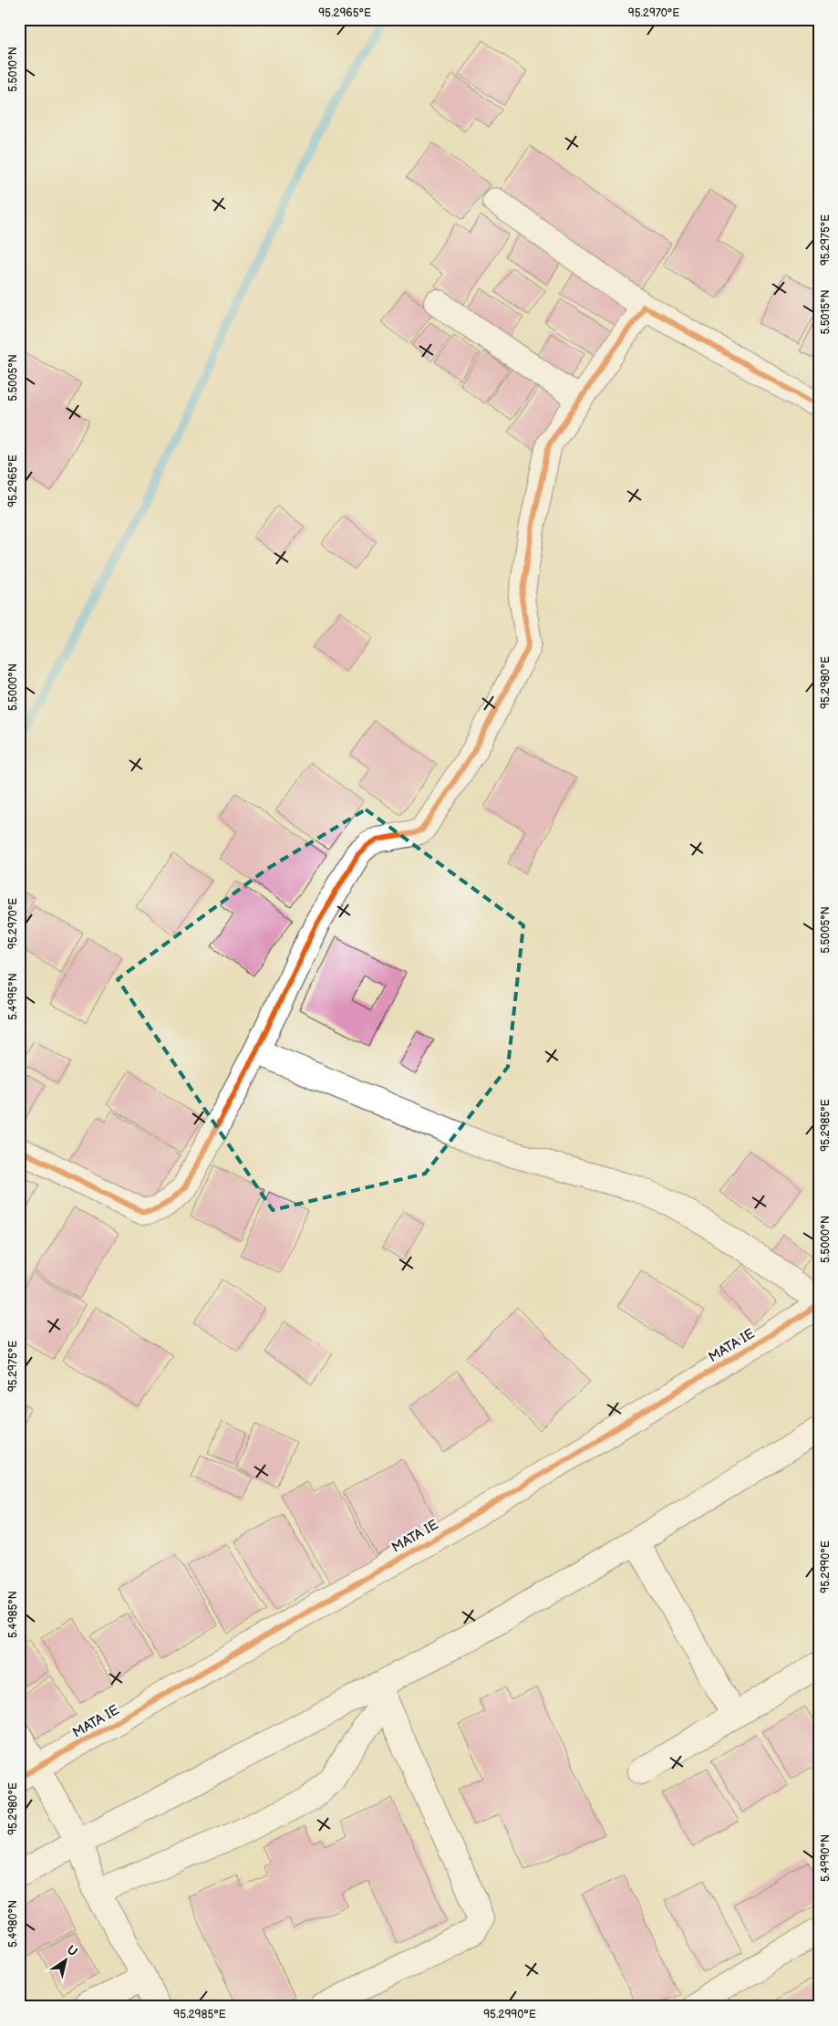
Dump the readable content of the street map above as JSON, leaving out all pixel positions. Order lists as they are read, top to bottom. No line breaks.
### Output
{"streets":{"street":["MATA IE"]},"north":"top right","coordinates":["95.2965°E","95.2970°E","5.5010°N","95.2975°E","5.5015°N","5.5005°N","95.2980°E","5.5000°N","5.4995°N","95.2985°E","95.2990°E","5.4985°N","5.4990°N","5.4980°N"]}
